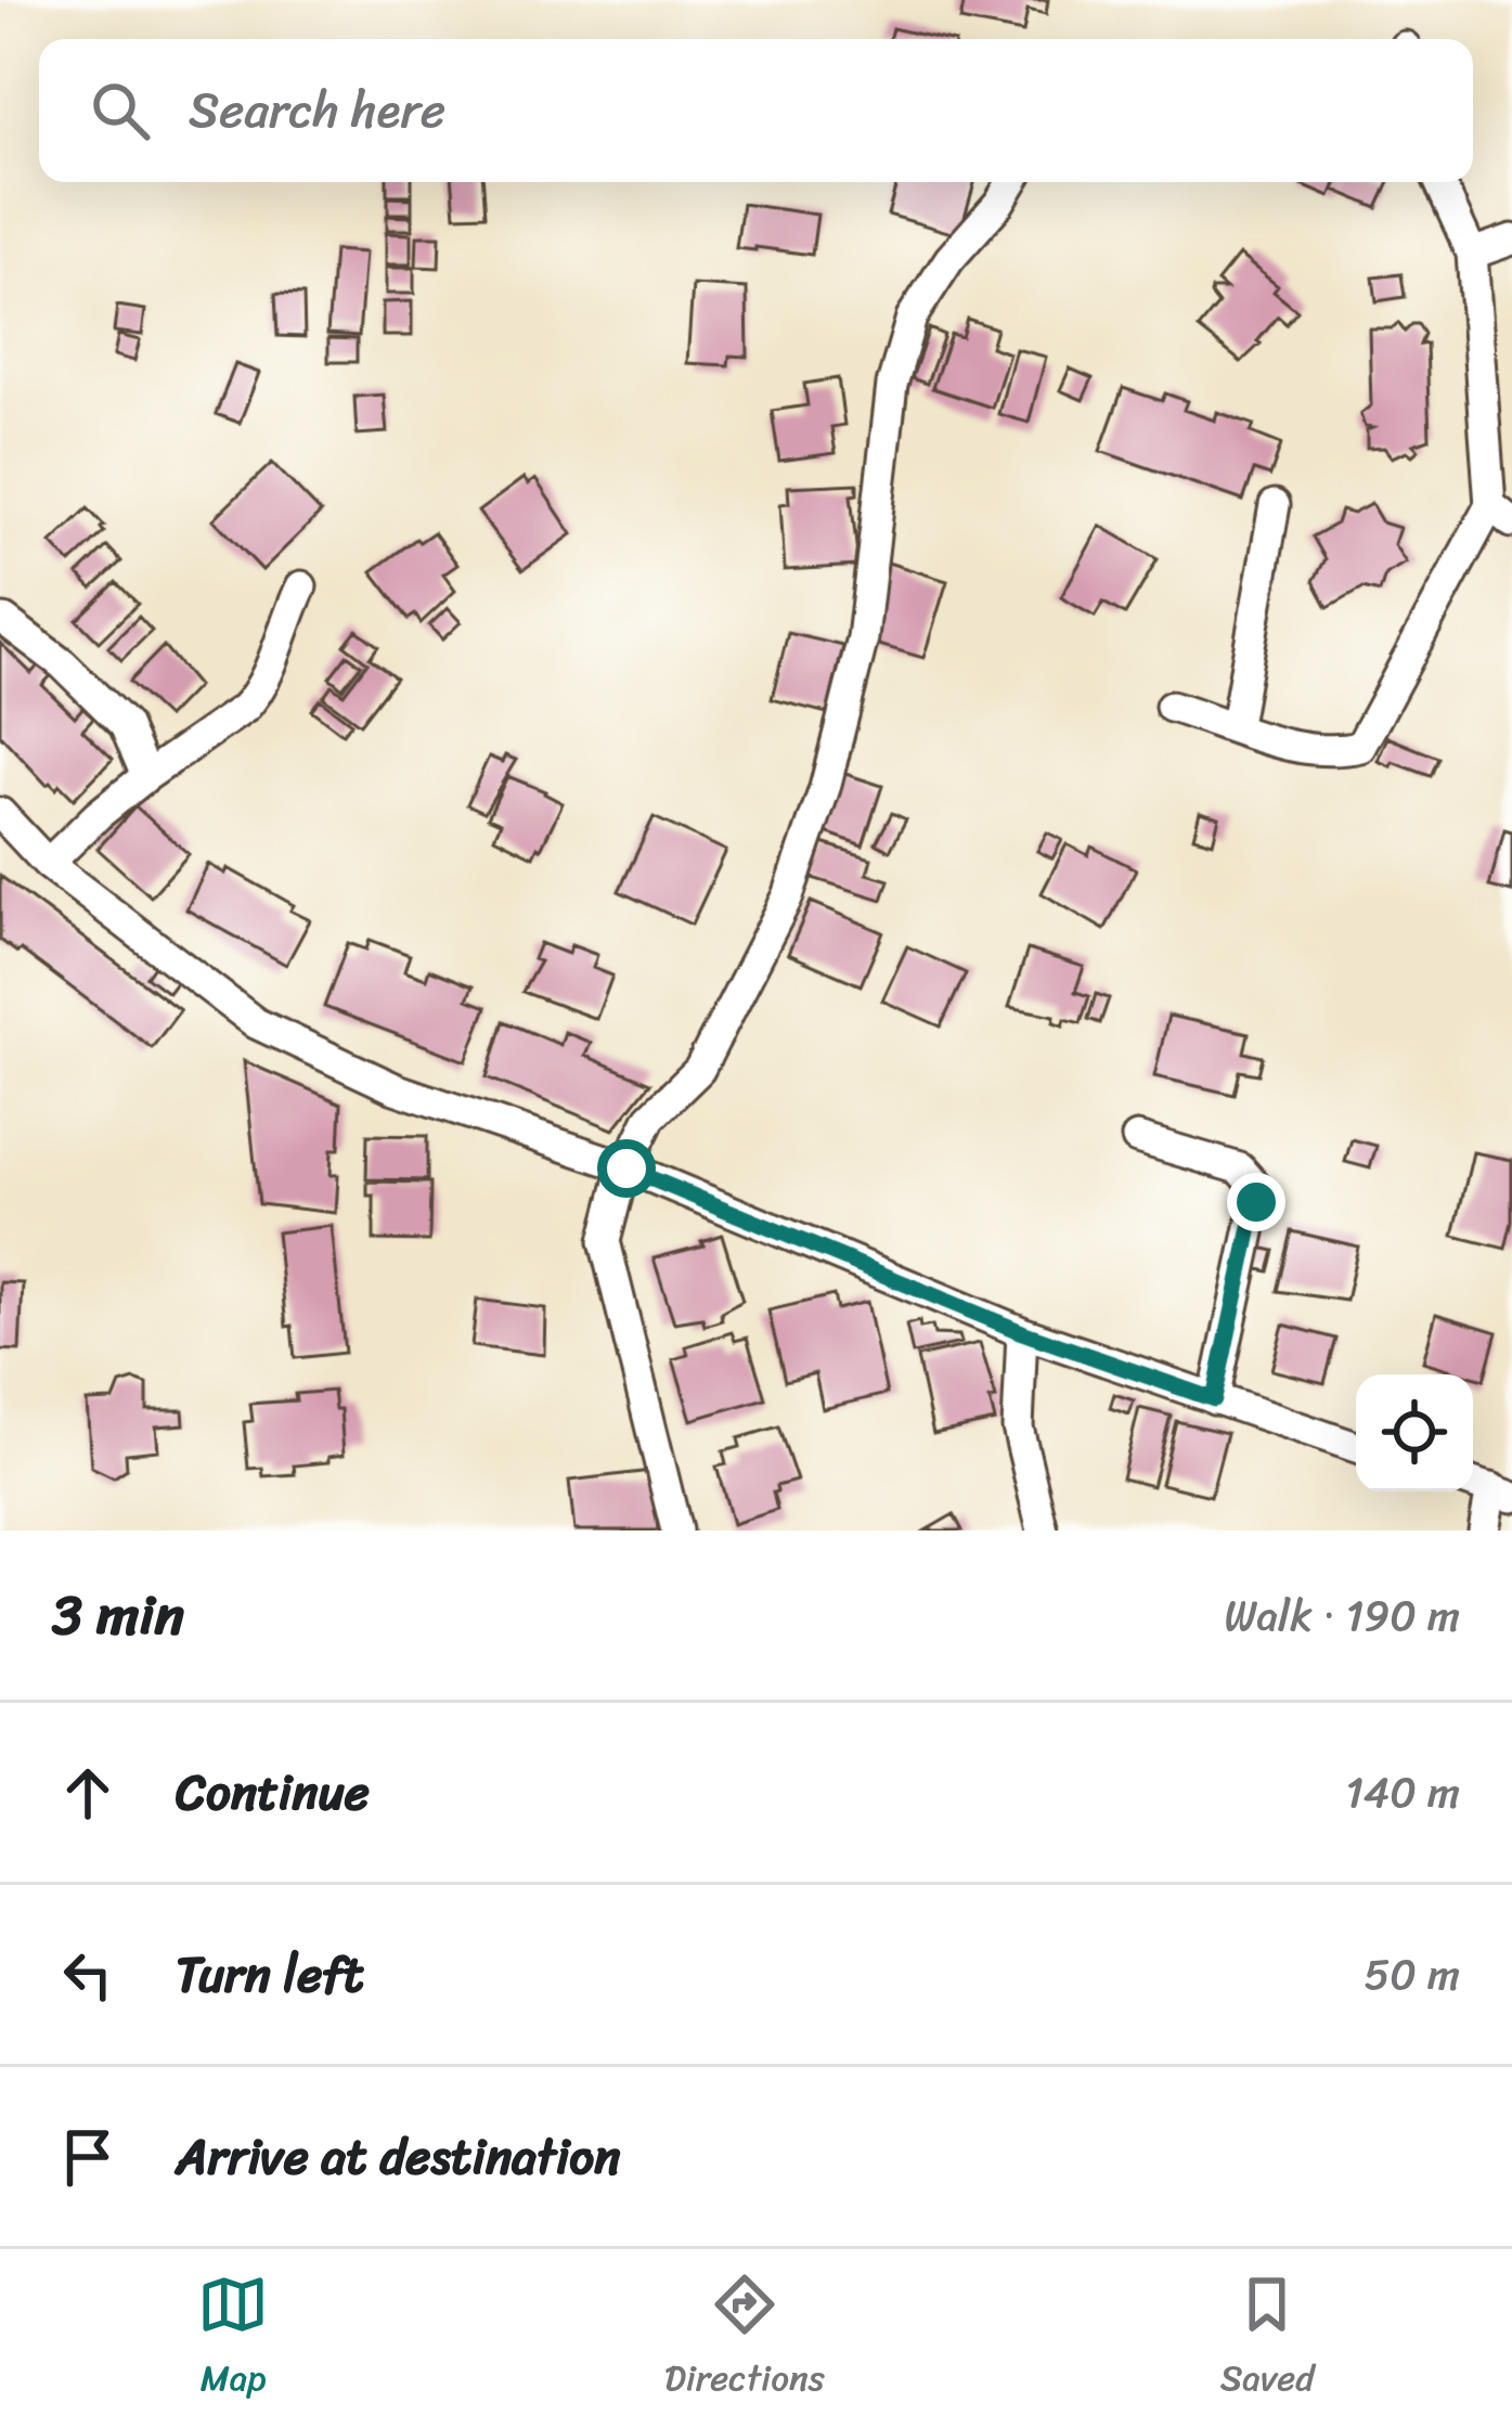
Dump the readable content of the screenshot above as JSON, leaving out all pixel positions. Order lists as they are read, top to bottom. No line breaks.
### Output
{"page":{"search":"Search here","heading":["3 min","Walk · 190 m"],"list":[["Continue","140 m"],["Turn left","50 m"],"Arrive at destination"],"nav":["Map","Directions","Saved"]}}
